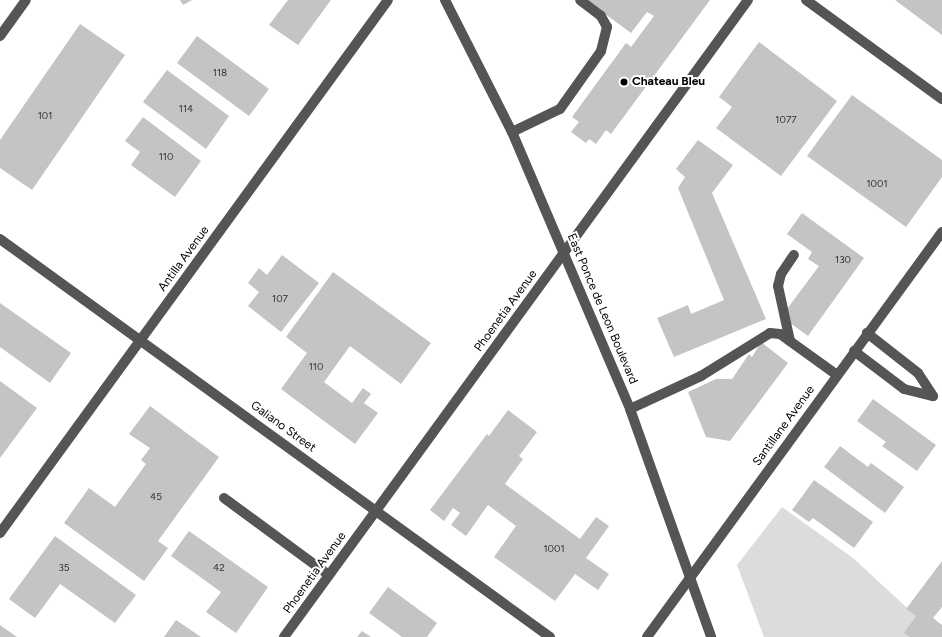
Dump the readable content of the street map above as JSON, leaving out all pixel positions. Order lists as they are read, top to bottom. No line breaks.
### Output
{"streets":{"street":["Antilla Avenue","East Ponce de Leon Boulevard","Phoenetia Avenue","Santillane Avenue","Galiano Street"]},"crossings":[["Antilla Avenue","Galiano Street"],["East Ponce de Leon Boulevard","Phoenetia Avenue"],["East Ponce de Leon Boulevard","Santillane Avenue"],["Phoenetia Avenue","Galiano Street"]],"places":["Chateau Bleu"],"house_numbers":["118","114","101","1077","110","1001","130","107","110","45","1001","35","42"]}
